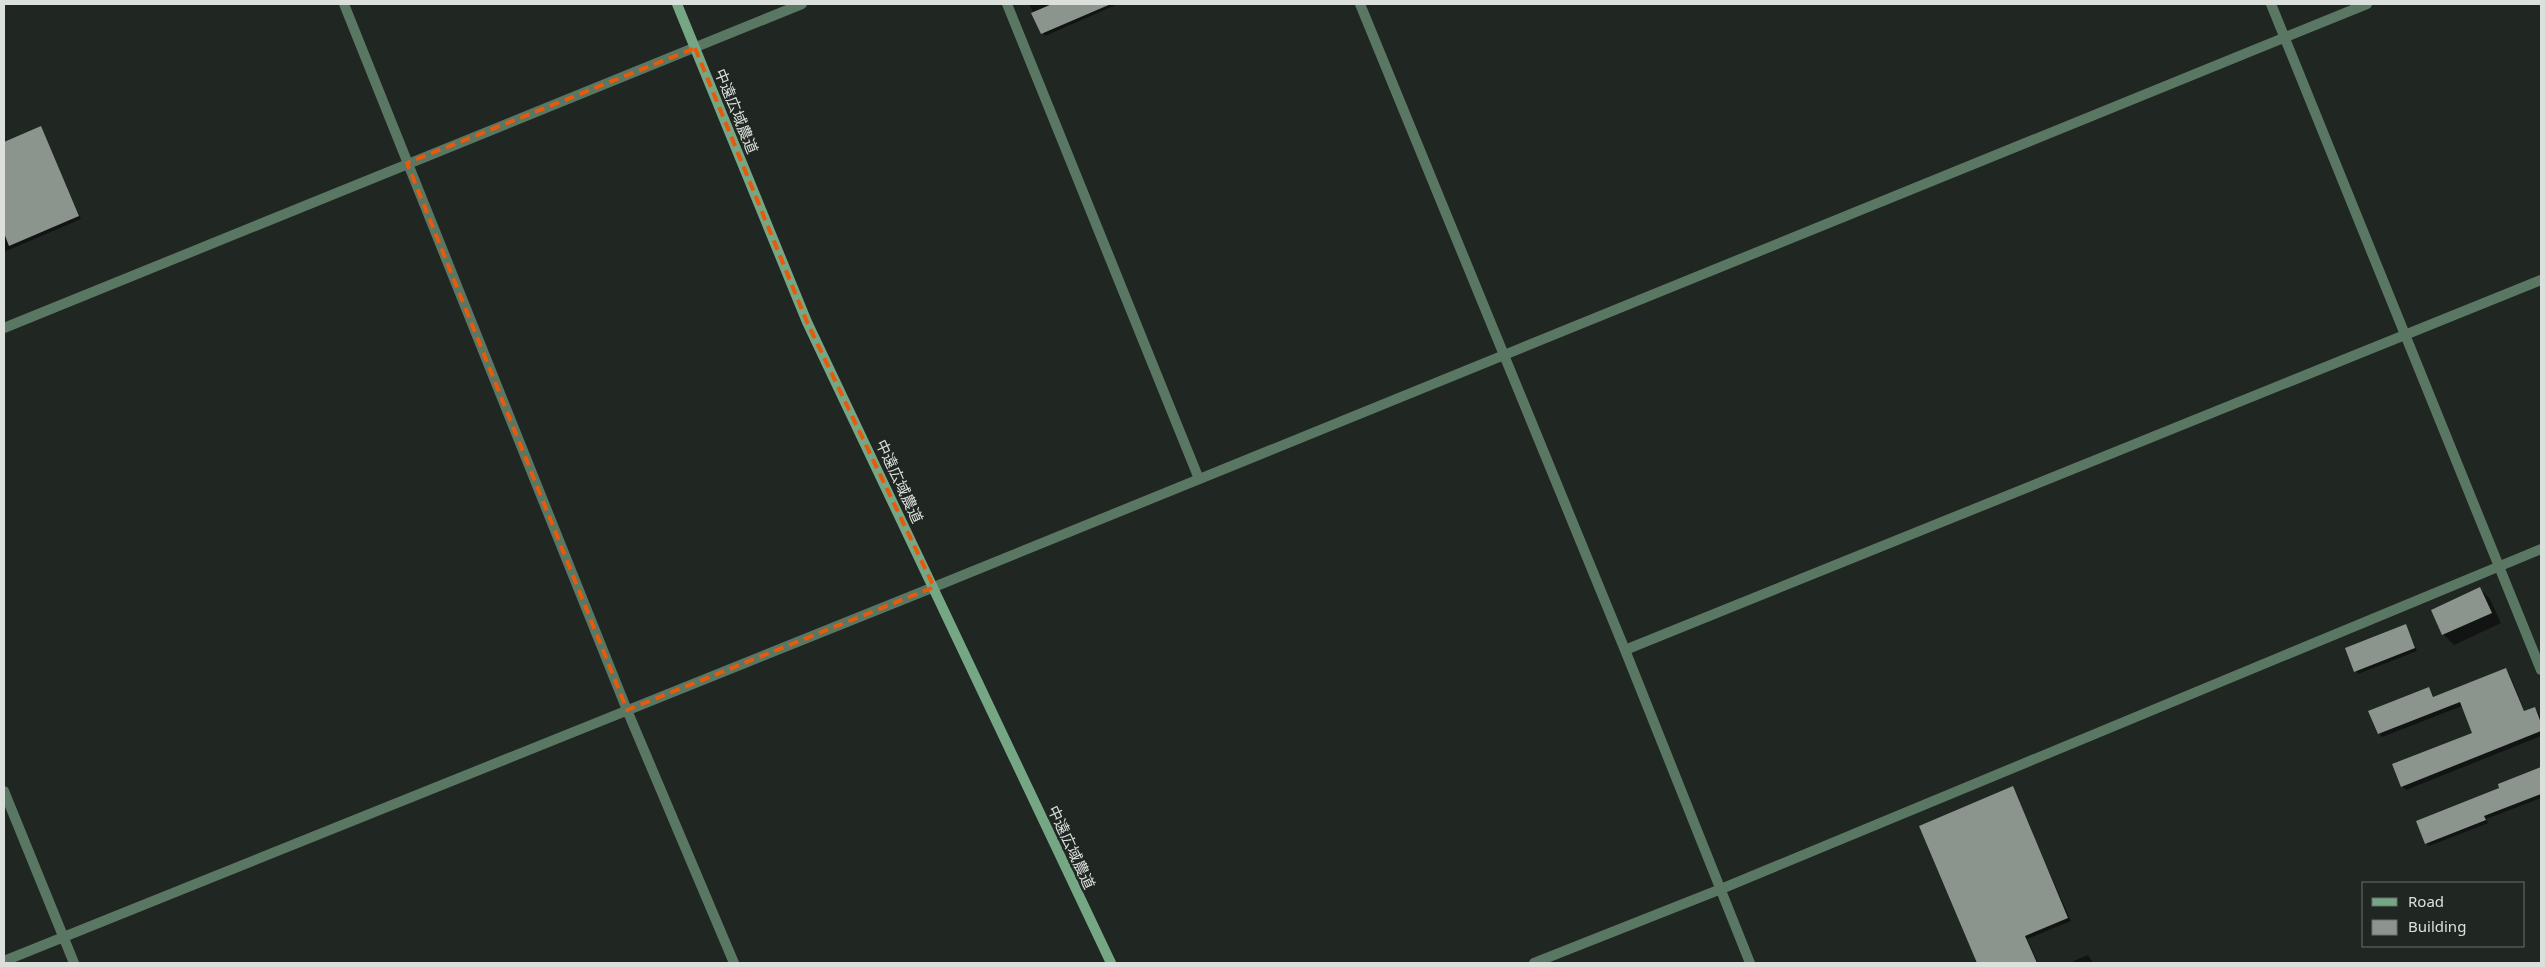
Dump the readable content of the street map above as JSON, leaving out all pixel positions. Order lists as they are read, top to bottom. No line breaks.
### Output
{"streets":{"street":["中遠広域農道"]},"legend":["Road","Building"]}
